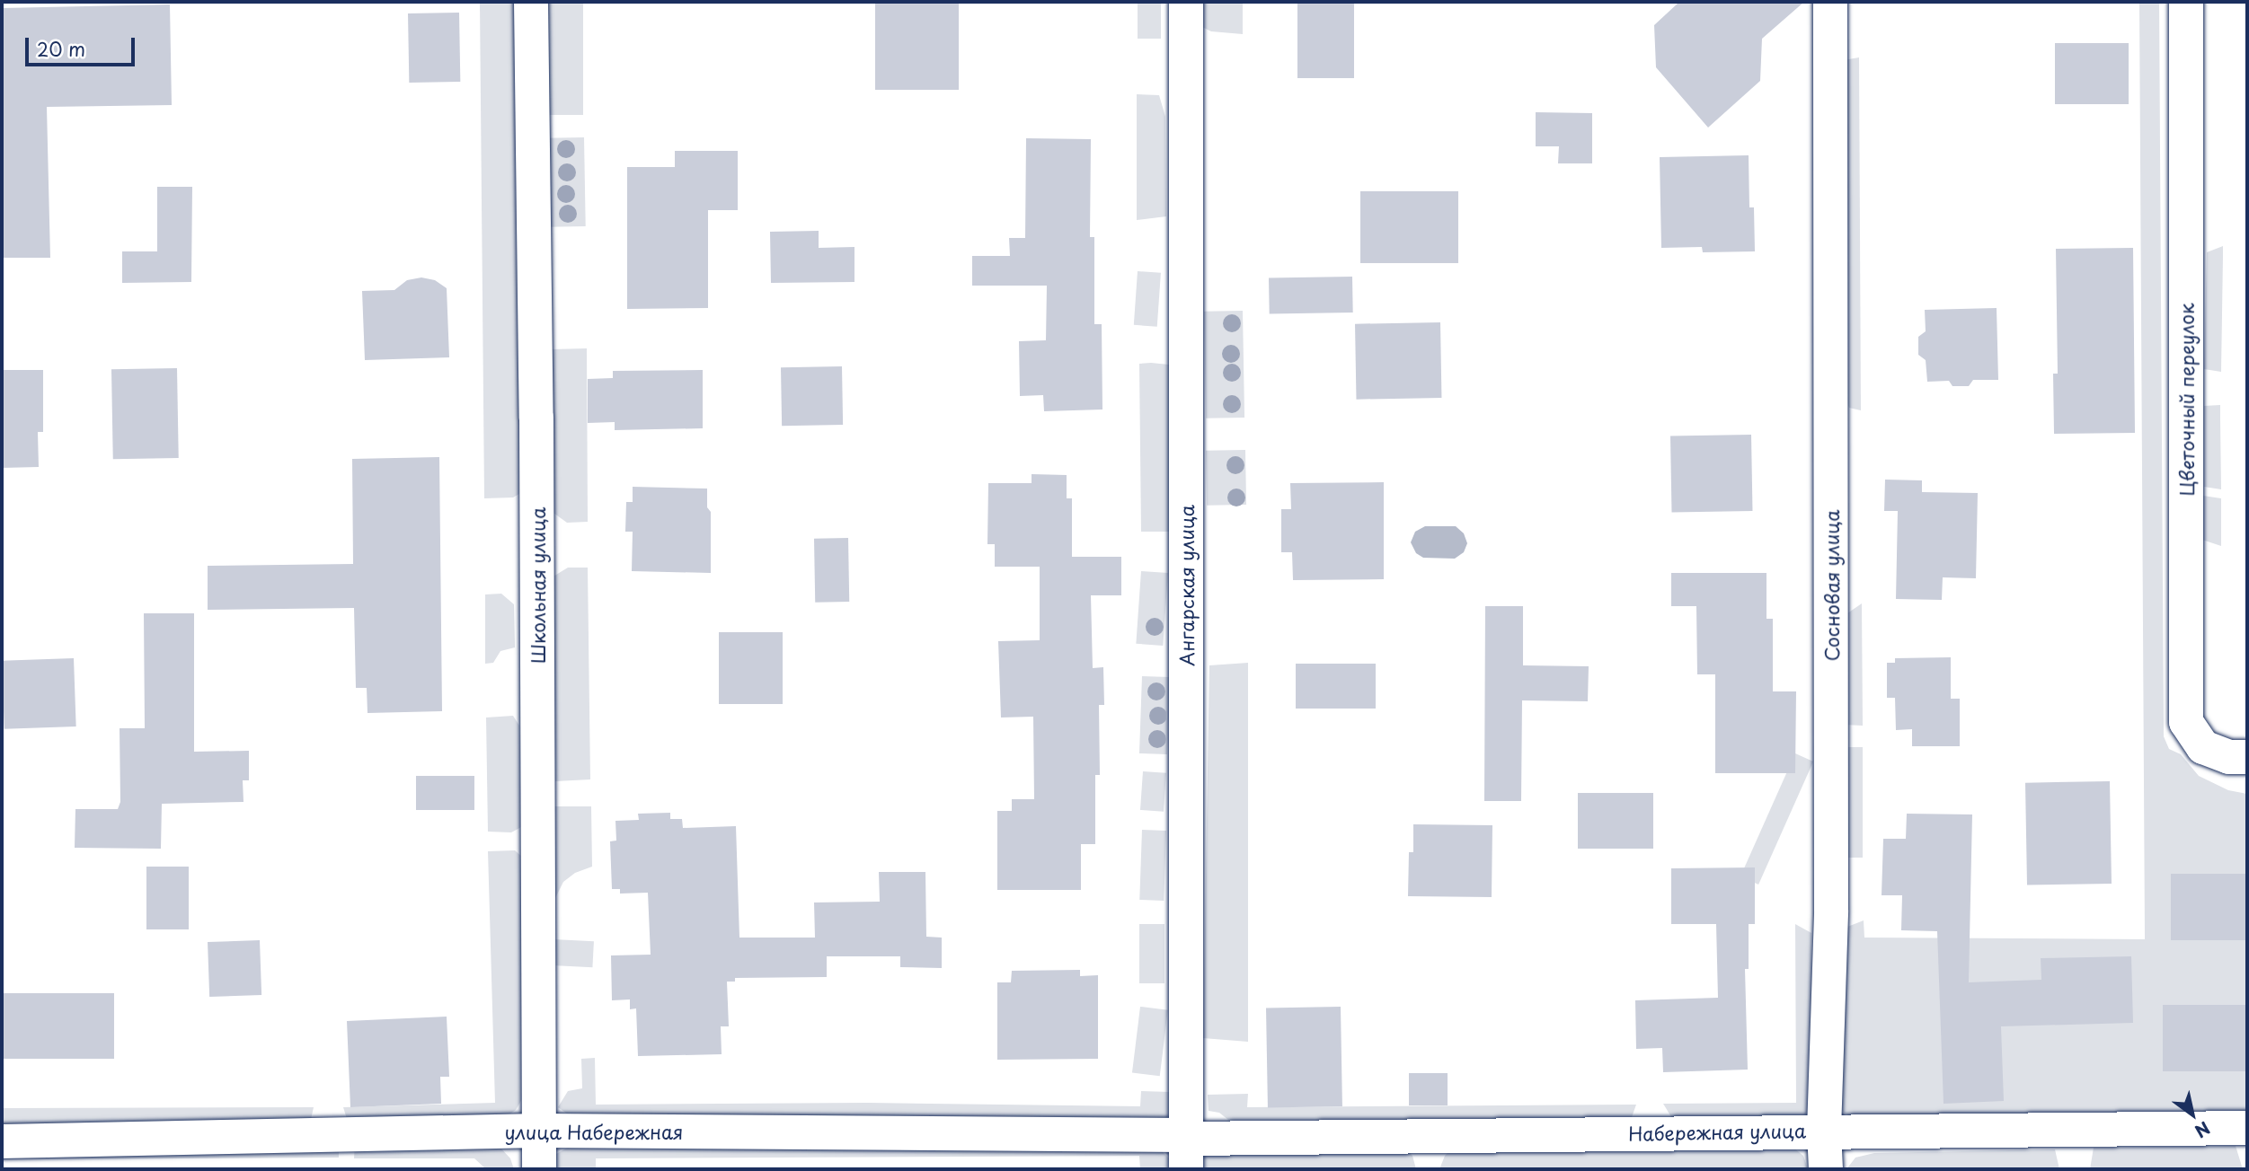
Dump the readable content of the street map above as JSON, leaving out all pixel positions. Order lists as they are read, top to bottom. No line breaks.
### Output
{"streets":{"street":["Цветочный переулок","Школьная улица","Ангарская улица","Сосновая улица","улица Набережная","Набережная улица"]},"crossings":[["Школьная улица","улица Набережная"],["Ангарская улица","улица Набережная"],["Ангарская улица","Набережная улица"],["Сосновая улица","Набережная улица"],["улица Набережная","Набережная улица"]],"scale_bar":"20 m","north":"bottom right"}
